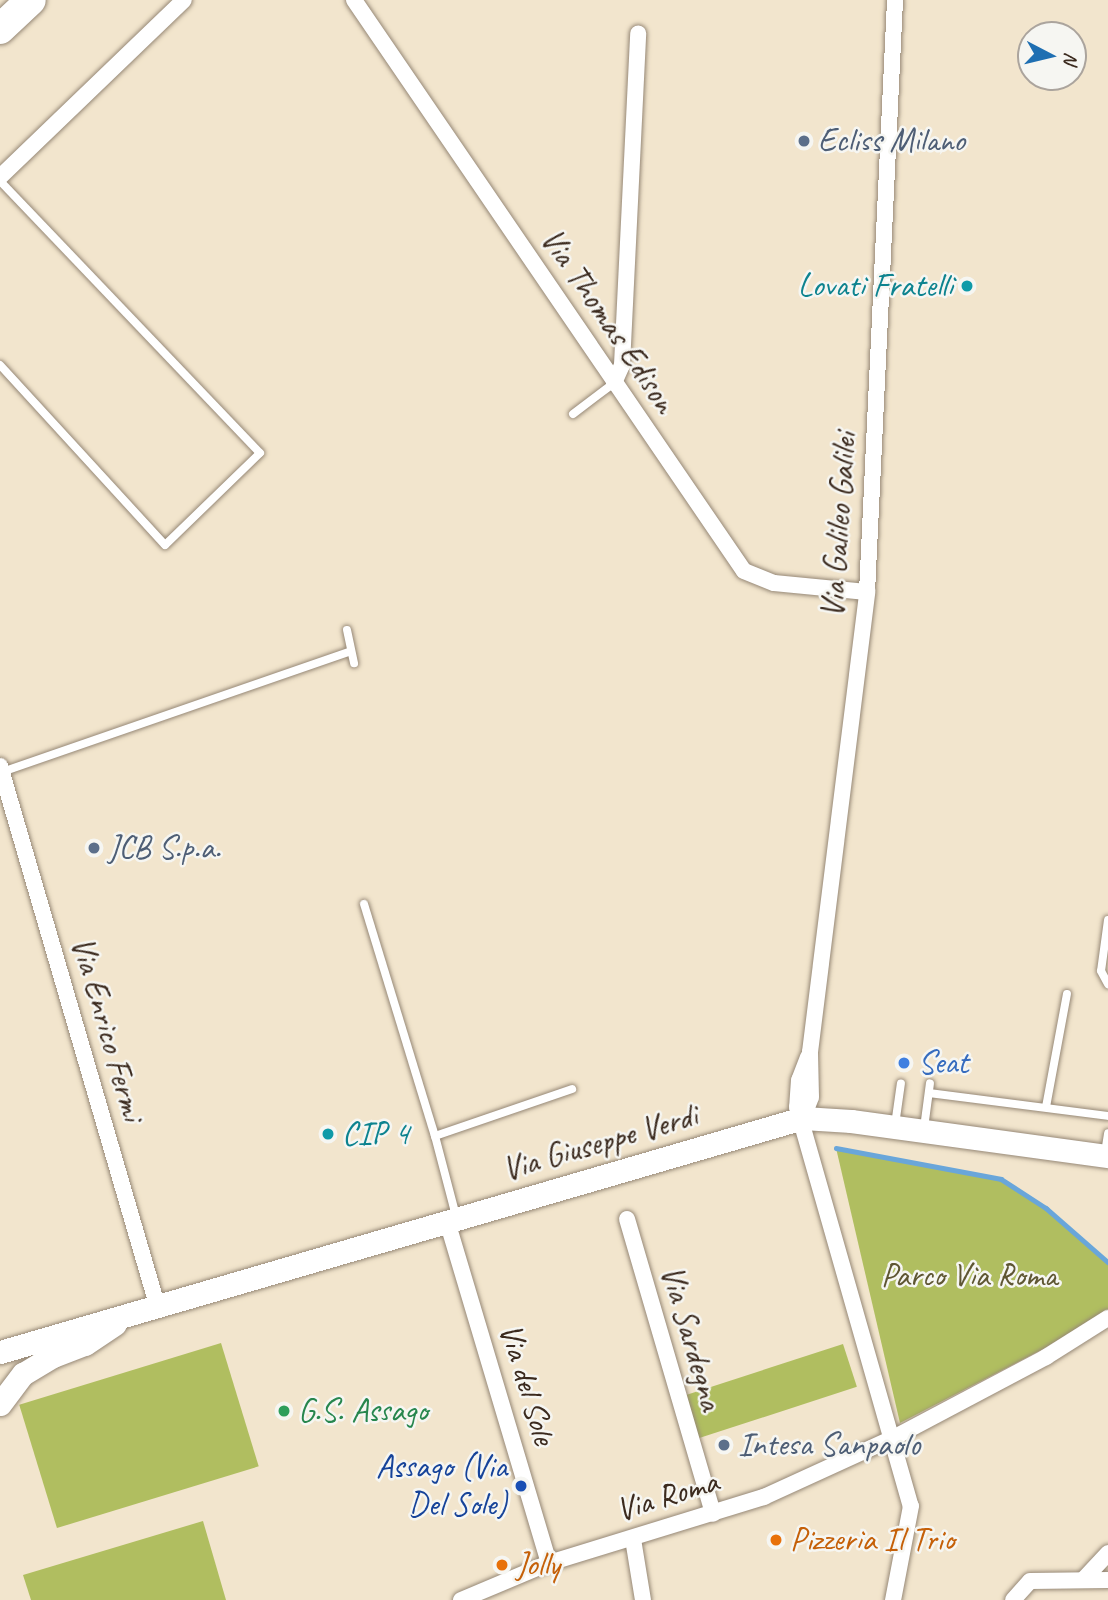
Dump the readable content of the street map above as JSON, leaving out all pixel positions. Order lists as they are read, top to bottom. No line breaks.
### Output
{"streets":{"main road":["Via Giuseppe Verdi"],"street":["Via Thomas Edison","Via Galileo Galilei","Via Enrico Fermi","Via Sardegna","Via del Sole","Via Roma"]},"crossings":[["Via Thomas Edison","Via Galileo Galilei"],["Via Galileo Galilei","Via Giuseppe Verdi"],["Via Galileo Galilei","Via Roma"],["Via Enrico Fermi","Via Giuseppe Verdi"],["Via Giuseppe Verdi","Via del Sole"],["Via Sardegna","Via Roma"],["Via del Sole","Via Roma"]],"parks":["Parco Via Roma"],"places":["Ecliss Milano","Lovati Fratelli","JCB S.p.a.","Seat","CIP 4","G.S. Assago","Intesa Sanpaolo","Assago (Via Del Sole)","Pizzeria Il Trio","Jolly"],"north":"right"}
